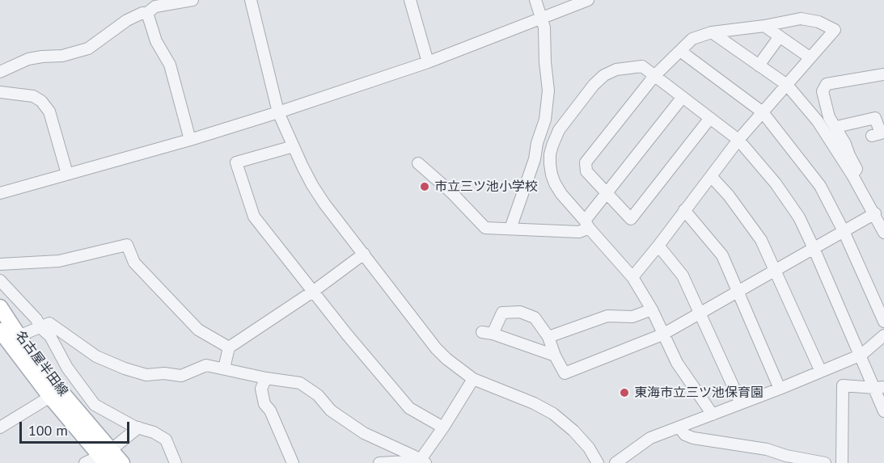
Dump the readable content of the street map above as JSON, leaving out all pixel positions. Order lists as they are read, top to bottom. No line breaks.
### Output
{"streets":{"main road":["名古屋半田線"]},"places":["市立三ツ池小学校","東海市立三ツ池保育園"],"scale_bar":"100 m"}
